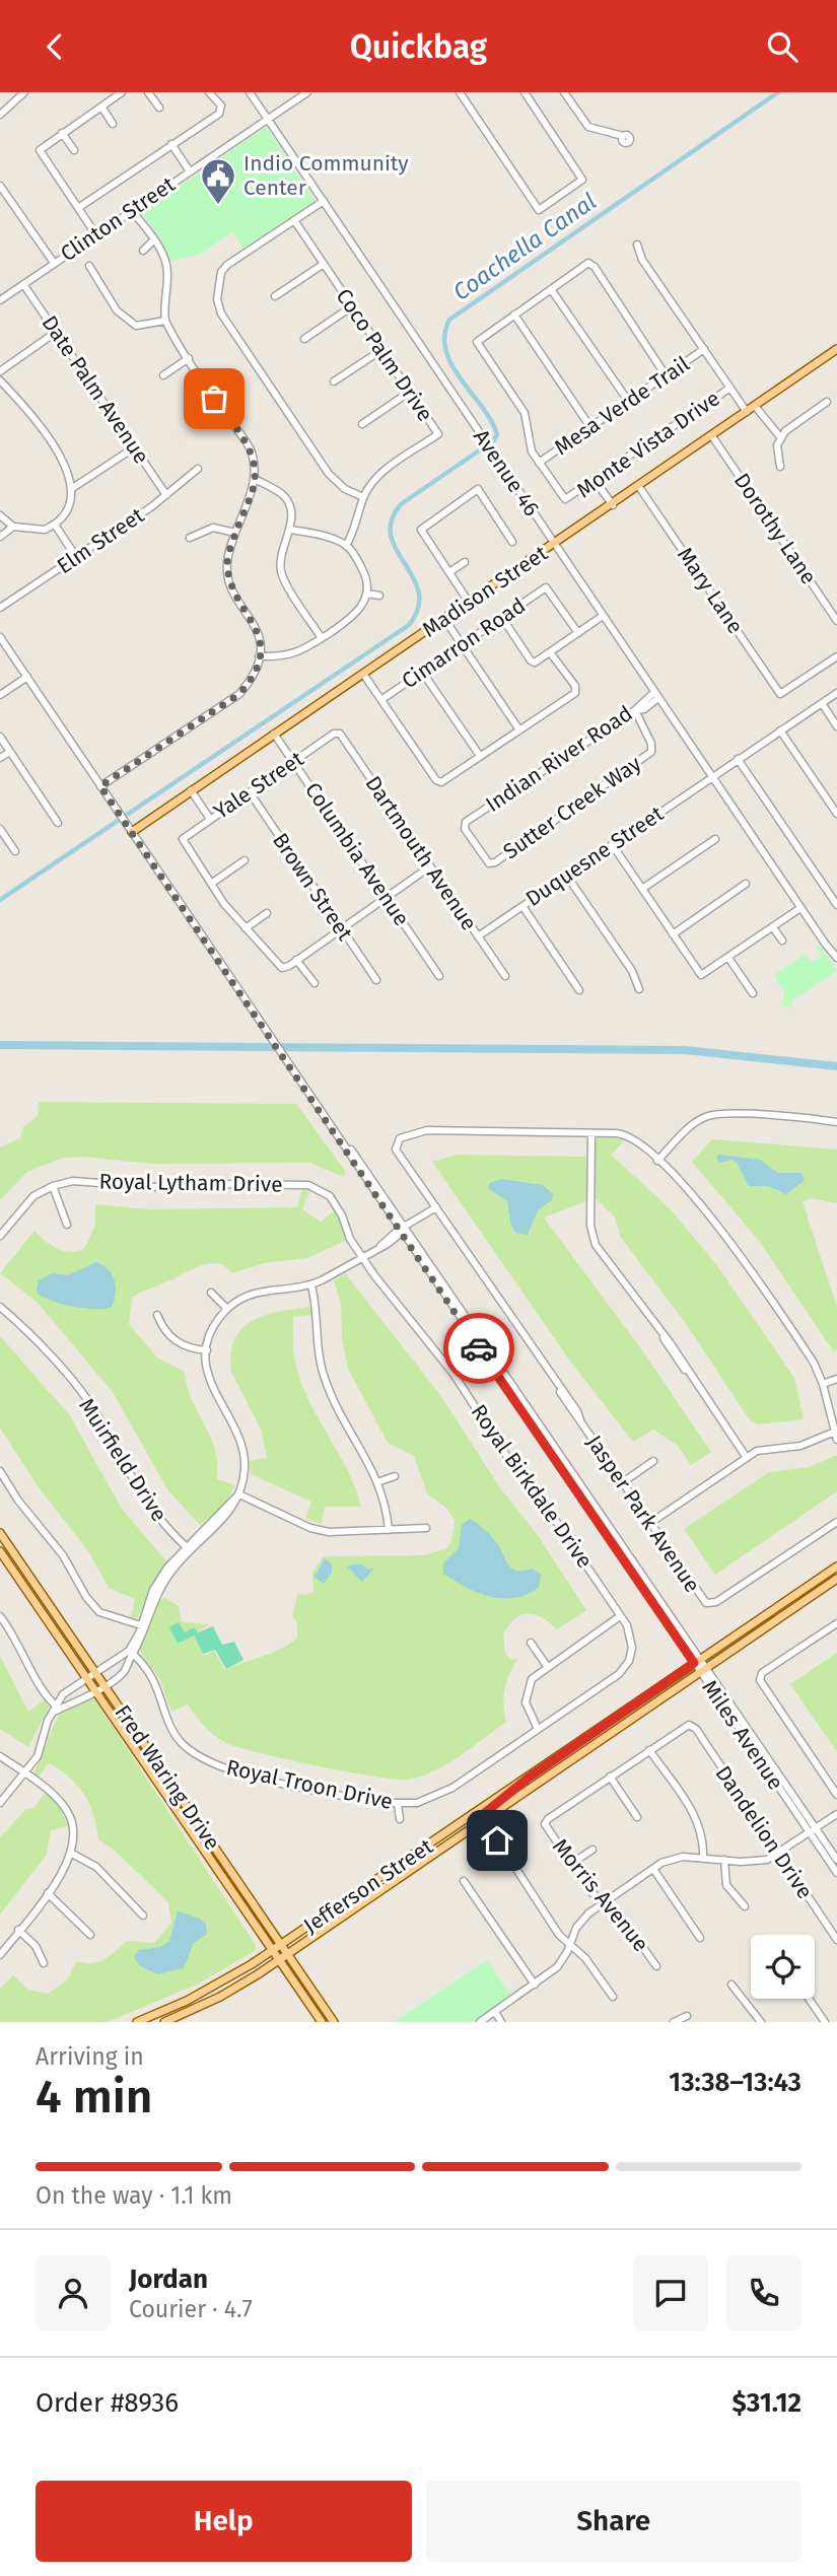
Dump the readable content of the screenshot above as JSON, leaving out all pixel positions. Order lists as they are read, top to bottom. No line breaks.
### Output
{"streets":{"main road":["Madison Street","Fred Waring Drive","Jefferson Street"],"street":["Clinton Street","Coco Palm Drive","Date Palm Avenue","Mesa Verde Trail","Monte Vista Drive","Avenue 46","Dorothy Lane","Elm Street","Mary Lane","Cimarron Road","Indian River Road","Yale Street","Sutter Creek Way","Dartmouth Avenue","Columbia Avenue","Duquesne Street","Brown Street","Royal Lytham Drive","Muirfield Drive","Royal Birkdale Drive","Jasper Park Avenue","Miles Avenue","Royal Troon Drive","Dandelion Drive","Morris Avenue"]},"crossings":[["Clinton Street","Date Palm Avenue"],["Clinton Street","Avenue 46"],["Date Palm Avenue","Elm Street"],["Mesa Verde Trail","Monte Vista Drive"],["Avenue 46","Madison Street"],["Avenue 46","Indian River Road"],["Avenue 46","Duquesne Street"],["Dorothy Lane","Madison Street"],["Mary Lane","Madison Street"],["Madison Street","Columbia Avenue"],["Madison Street","Miles Avenue"],["Indian River Road","Sutter Creek Way"],["Yale Street","Dartmouth Avenue"],["Yale Street","Columbia Avenue"],["Yale Street","Brown Street"],["Dartmouth Avenue","Duquesne Street"],["Royal Lytham Drive","Royal Birkdale Drive"],["Royal Birkdale Drive","Royal Troon Drive"],["Miles Avenue","Jefferson Street"],["Fred Waring Drive","Jefferson Street"]],"water":["Coachella Canal"],"places":{"public building":["Indio Community Center"]},"page":{"header":"Quickbag","heading":["4 min","Arriving in","13:38–13:43"],"panel":["Jordan","Courier · 4.7","Order #8936","$31.12"],"bar":"On the way · 1.1 km","buttons":["Help","Share"]}}
